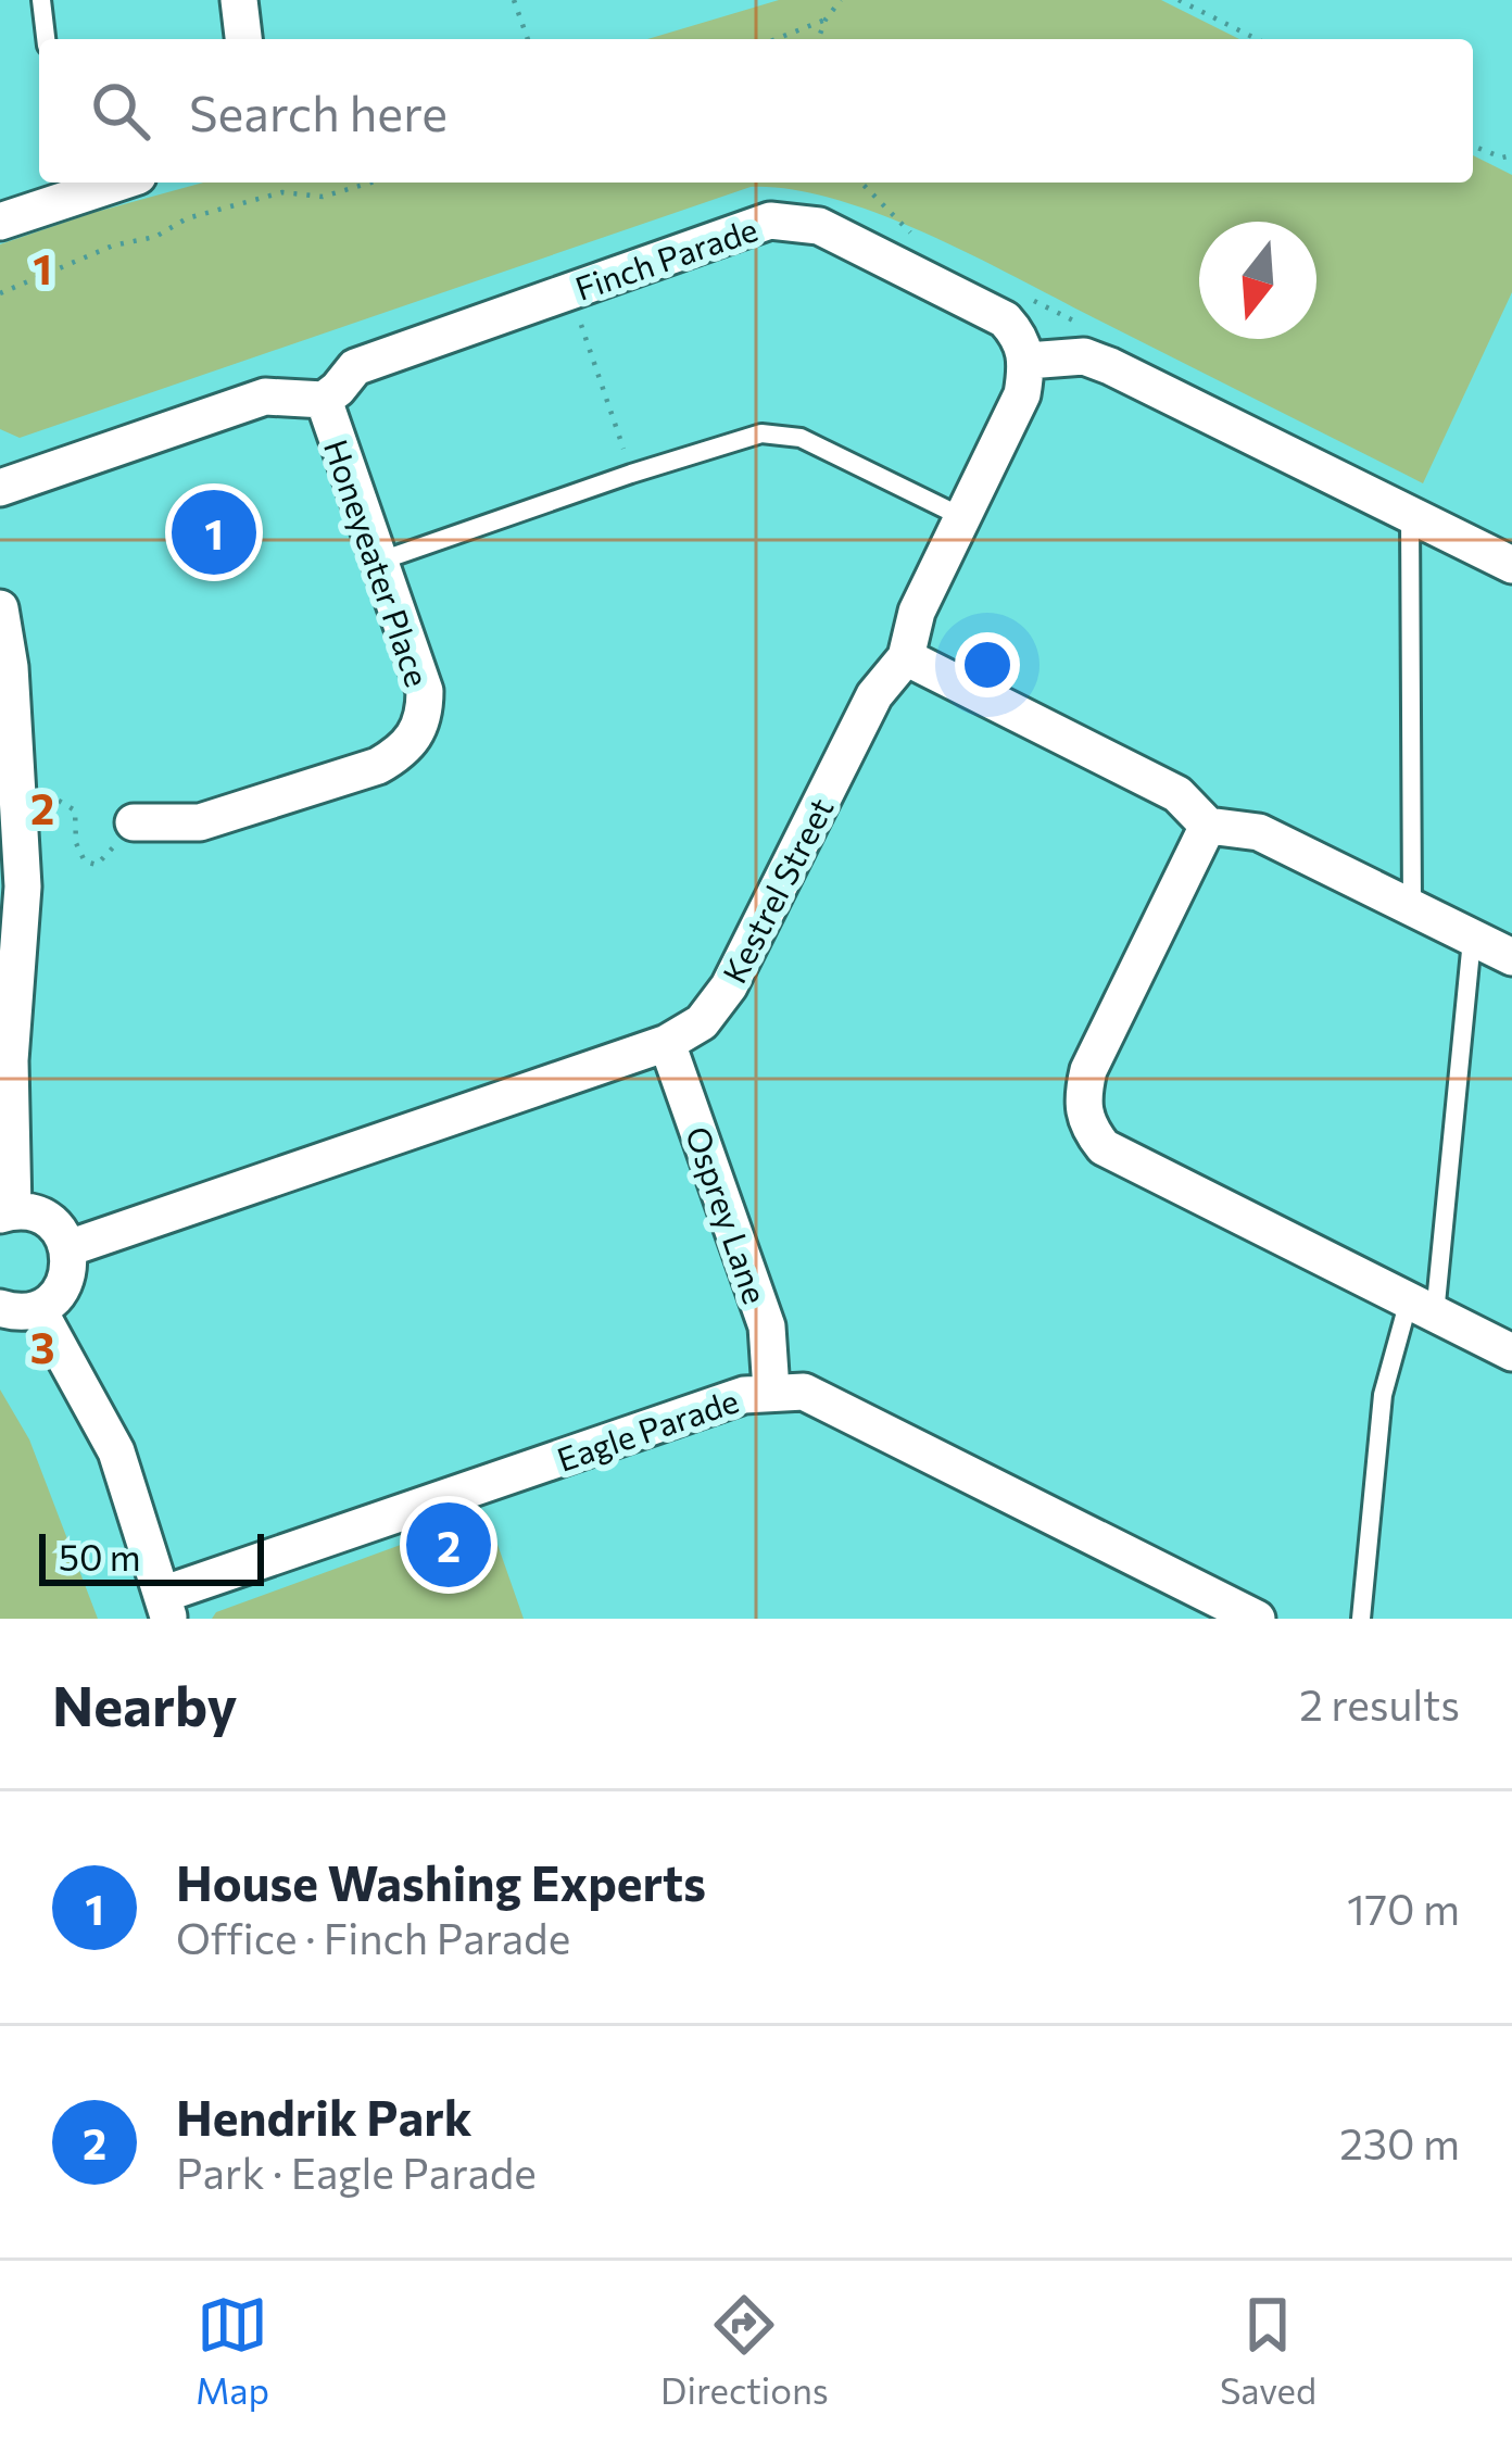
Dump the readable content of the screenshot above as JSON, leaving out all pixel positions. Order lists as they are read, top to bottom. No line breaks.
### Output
{"streets":{"street":["Finch Parade","Honeyeater Place","Kestrel Street","Osprey Lane","Eagle Parade"]},"crossings":[["Finch Parade","Honeyeater Place"],["Finch Parade","Kestrel Street"],["Kestrel Street","Osprey Lane"],["Osprey Lane","Eagle Parade"]],"scale_bar":"50 m","north":"bottom","page":{"search":"Search here","pins":["1","2"],"scale":"50 m","heading":["Nearby","2 results"],"list":[{"mark":"1","name":"House Washing Experts","note":"Office · Finch Parade","value":"170 m"},{"mark":"2","name":"Hendrik Park","note":"Park · Eagle Parade","value":"230 m"}],"nav":["Map","Directions","Saved"]},"grid":{"rows":["1","2","3"]}}
